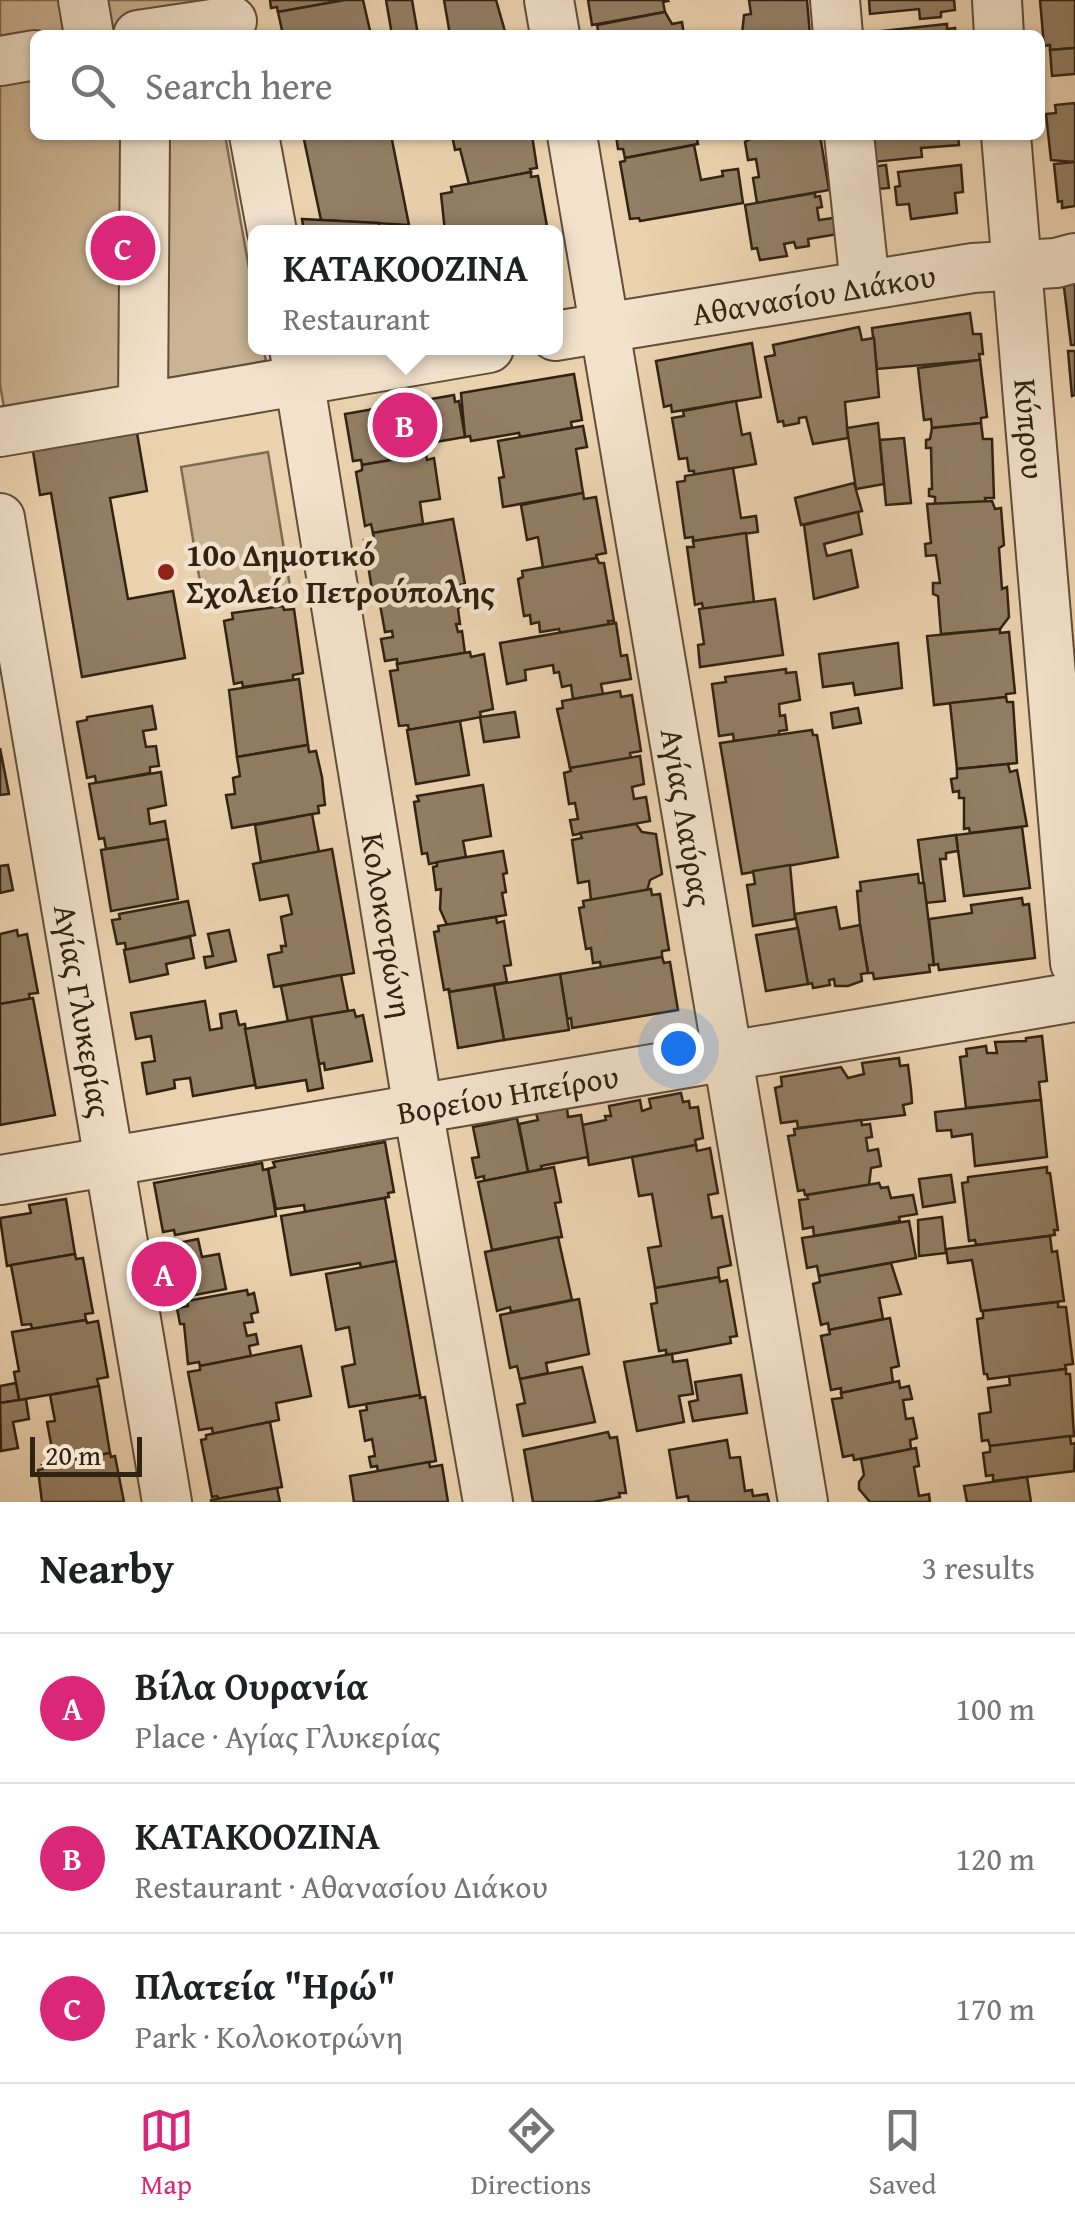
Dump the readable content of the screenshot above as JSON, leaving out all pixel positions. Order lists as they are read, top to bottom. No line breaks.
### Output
{"streets":{"street":["Αθανασίου Διάκου","Κύπρου","Αγίας Λαύρας","Κολοκοτρώνη","Αγίας Γλυκερίας","Βορείου Ηπείρου"]},"crossings":[["Αθανασίου Διάκου","Κύπρου"],["Αθανασίου Διάκου","Αγίας Λαύρας"],["Αγίας Λαύρας","Βορείου Ηπείρου"],["Κολοκοτρώνη","Βορείου Ηπείρου"],["Αγίας Γλυκερίας","Βορείου Ηπείρου"]],"places":["10ο Δημοτικό Σχολείο Πετρούπολης"],"scale_bar":"20 m","page":{"search":"Search here","pins":["C","B","A"],"popup":["ΚΑΤΑΚΟΟΖΙΝΑ","Restaurant"],"scale":"20 m","heading":["Nearby","3 results"],"list":[{"mark":"A","name":"Βίλα Ουρανία","note":"Place · Αγίας Γλυκερίας","value":"100 m"},{"mark":"B","name":"ΚΑΤΑΚΟΟΖΙΝΑ","note":"Restaurant · Αθανασίου Διάκου","value":"120 m"},{"mark":"C","name":"Πλατεία \"Ηρώ\"","note":"Park · Κολοκοτρώνη","value":"170 m"}],"nav":["Map","Directions","Saved"]}}
